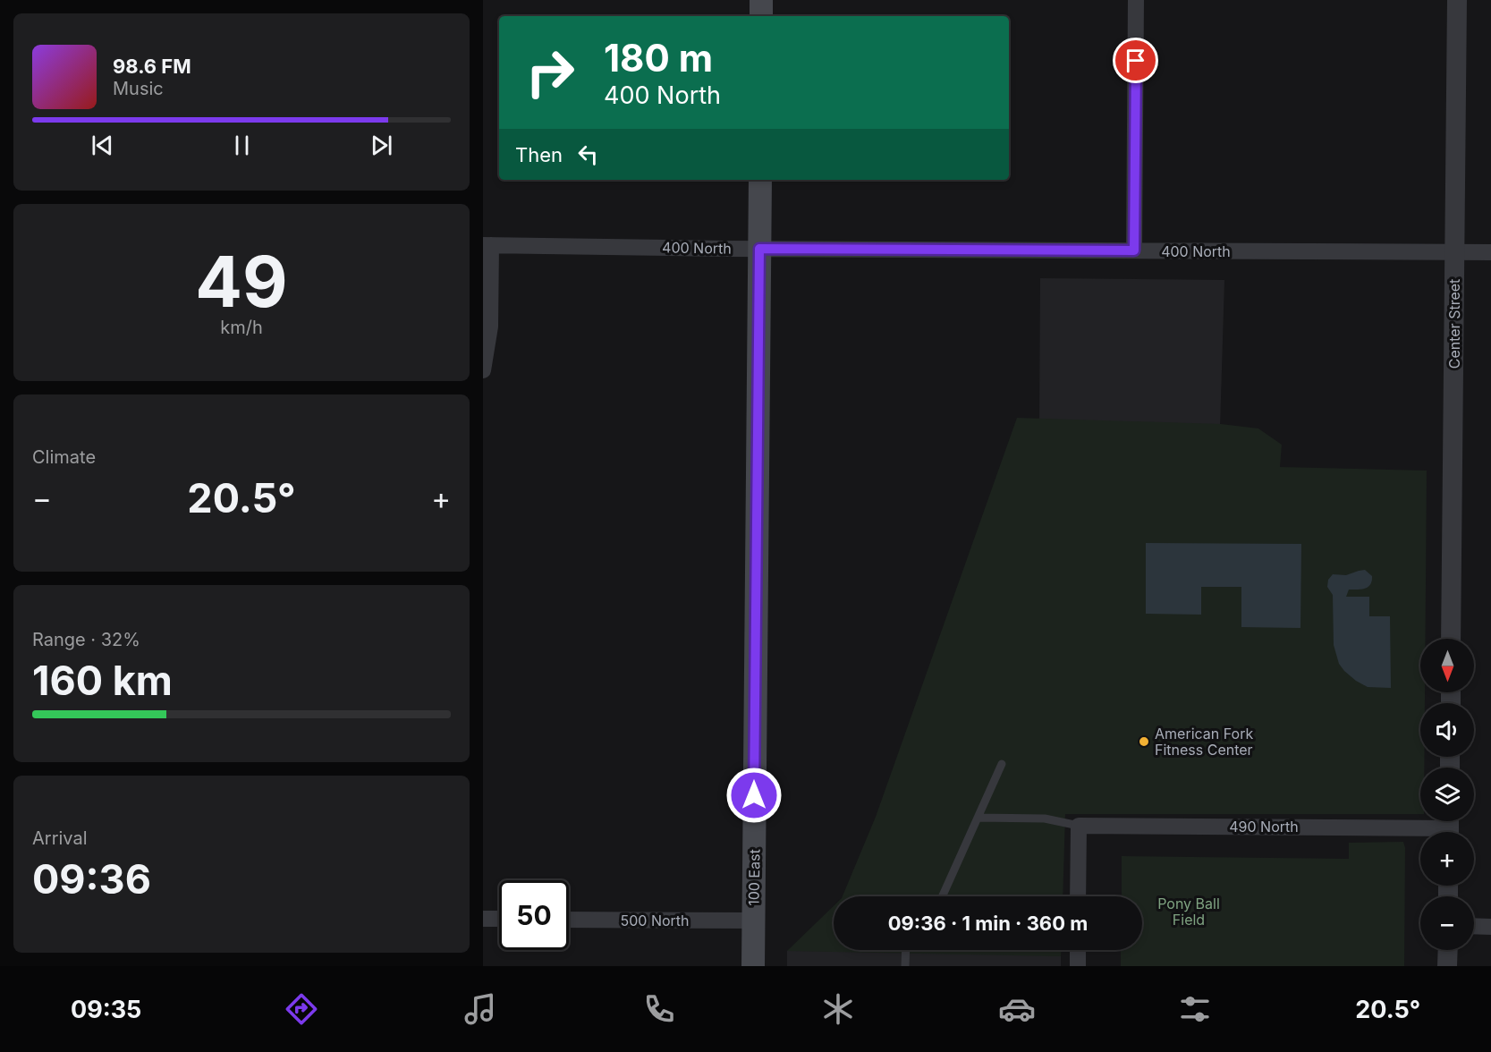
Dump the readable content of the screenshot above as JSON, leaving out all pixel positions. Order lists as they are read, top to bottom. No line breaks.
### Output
{"streets":{"main road":["100 East"],"street":["400 North","Center Street","490 North","500 North"]},"crossings":[["400 North","Center Street"],["400 North","100 East"],["100 East","500 North"]],"parks":["Pony Ball Field"],"places":["American Fork Fitness Center"],"north":"bottom","page":{"turn":["180 m","400 North"],"song":["98.6 FM","Music"],"then":"Then","tile":[["49","km/h"],"Climate",["Range · 32%","160 km"],["Arrival","09:36"]],"heat":["−","20.5°","+"],"map_buttons":["+","−"],"limit":"50","trip":"09:36 · 1 min · 360 m","tabs":["09:35","20.5°"]}}
